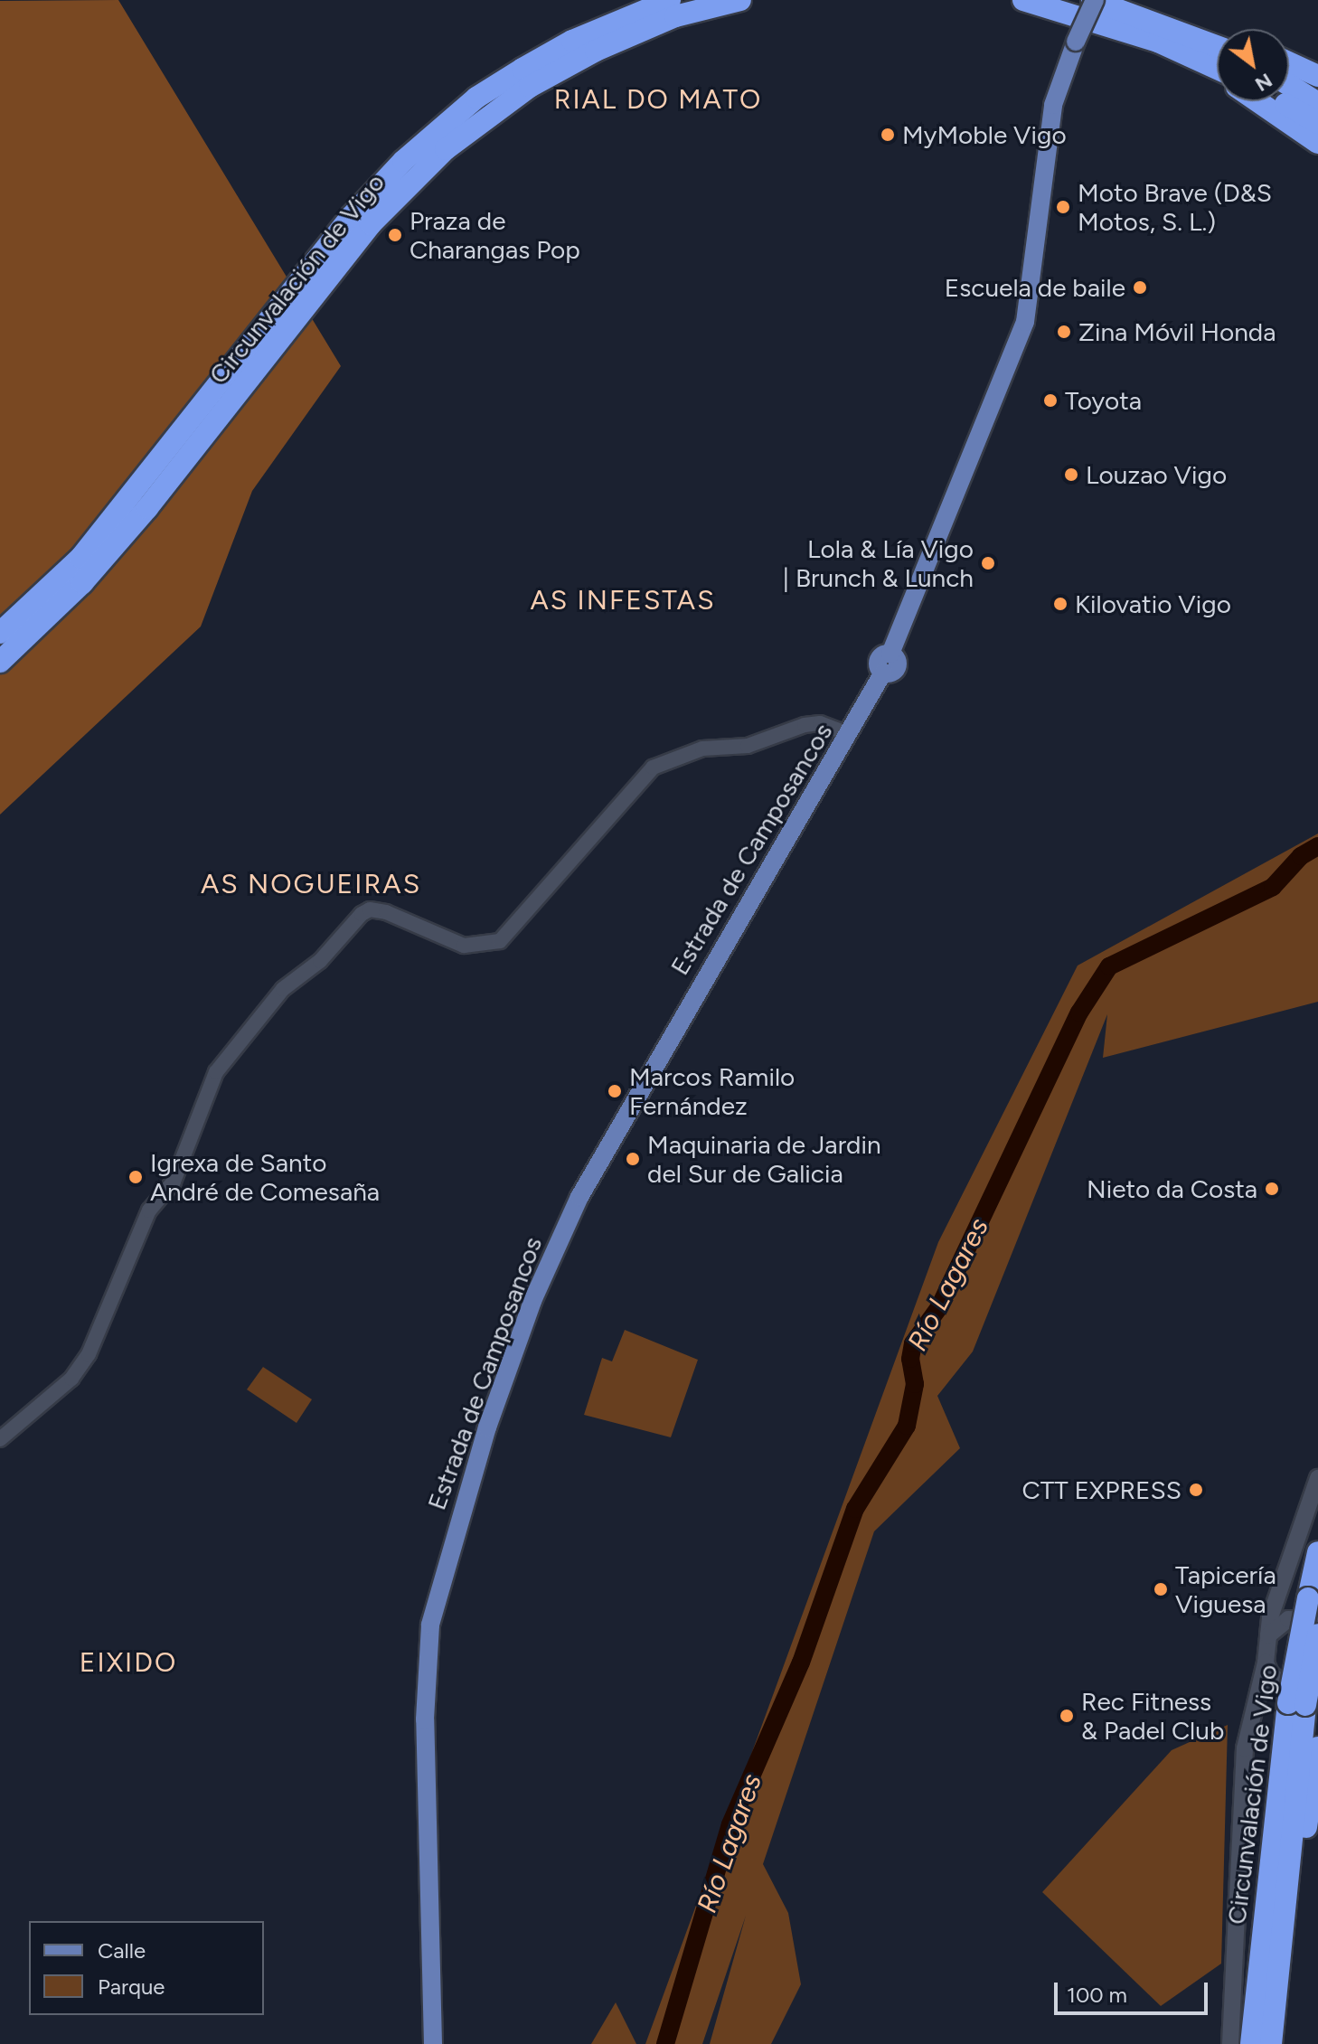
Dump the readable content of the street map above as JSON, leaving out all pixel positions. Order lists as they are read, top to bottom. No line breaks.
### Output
{"streets":{"highway":["Circunvalación de Vigo"],"main road":["Estrada de Camposancos"]},"districts":["RIAL DO MATO","AS INFESTAS","AS NOGUEIRAS","EIXIDO"],"water":["Río Lagares"],"places":["MyMoble Vigo","Moto Brave (D&S Motos, S. L.)","Praza de Charangas Pop","Escuela de baile","Zina Móvil Honda","Toyota","Louzao Vigo","Lola & Lía Vigo | Brunch & Lunch","Kilovatio Vigo","Marcos Ramilo Fernández","Maquinaria de Jardin del Sur de Galicia","Igrexa de Santo André de Comesaña","Nieto da Costa","CTT EXPRESS","Tapicería Viguesa","Rec Fitness & Padel Club"],"legend":["Calle","Parque"],"scale_bar":"100 m","north":"bottom right"}
